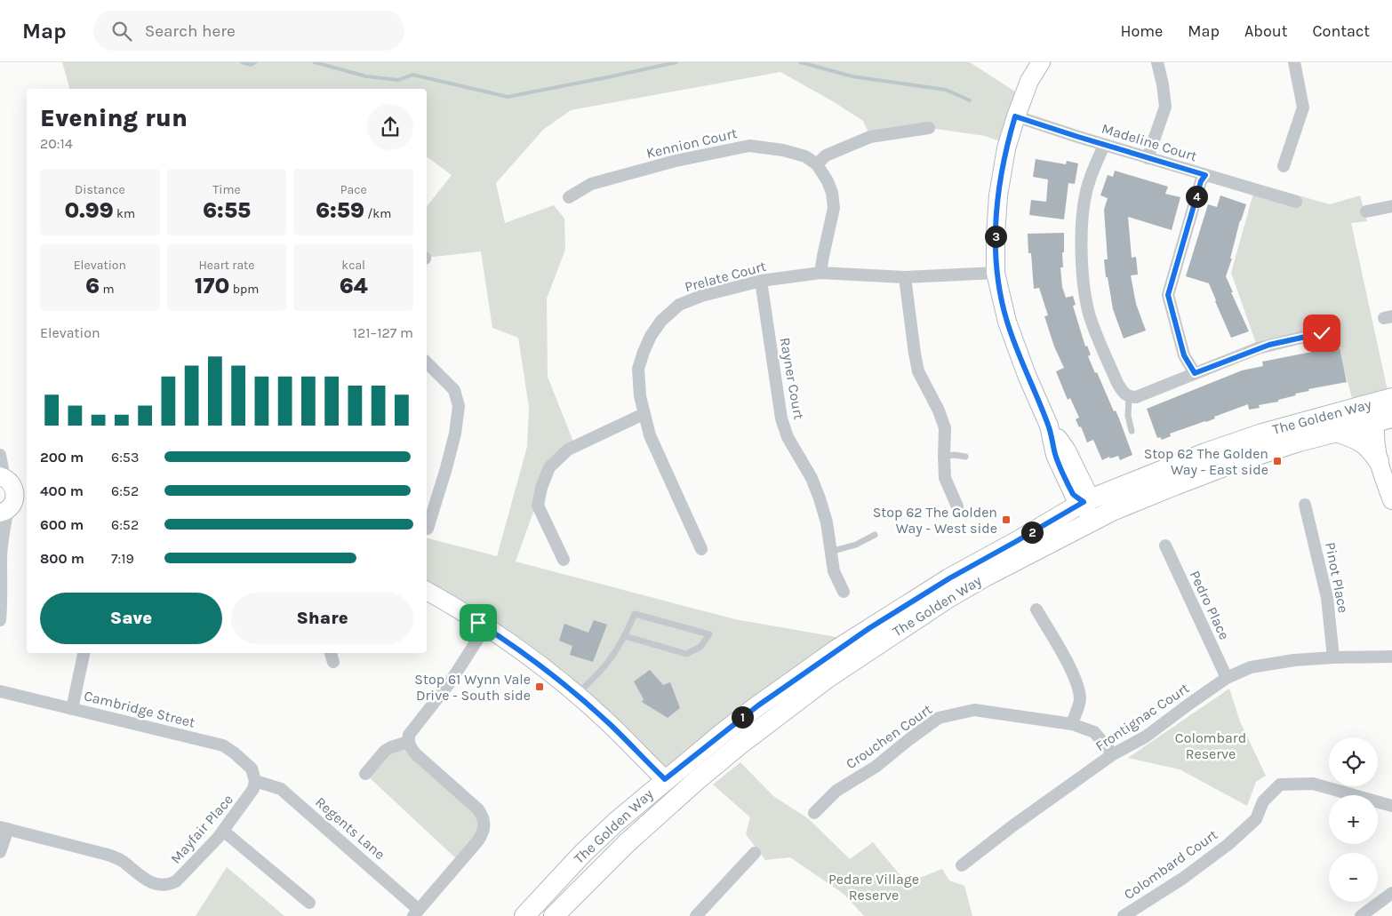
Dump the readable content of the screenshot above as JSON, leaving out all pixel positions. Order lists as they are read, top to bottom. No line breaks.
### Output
{"streets":{"main road":["The Golden Way"],"street":["Madeline Court","Kennion Court","Prelate Court","Rayner Court","Pinot Place","Pedro Place","Cambridge Street","Frontignac Court","Crouchen Court","Regents Lane","Mayfair Place","Colombard Court"]},"crossings":[["Prelate Court","Rayner Court"],["Pinot Place","Frontignac Court"],["Pedro Place","Frontignac Court"],["Cambridge Street","Regents Lane"],["Cambridge Street","Mayfair Place"],["Frontignac Court","Crouchen Court"],["Regents Lane","Mayfair Place"]],"parks":["Colombard Reserve","Pedare Village Reserve"],"places":{"transit":["Stop 62 The Golden Way - East side","Stop 62 The Golden Way - West side","Stop 61 Wynn Vale Drive - South side"]},"page":{"header":"Map","search":"Search here","nav":["Home","Map","About","Contact"],"heading":["Evening run","20:14"],"stats":[["Distance","0.99 km"],["Time","6:55"],["Pace","6:59 /km"],["Elevation","6 m"],["Heart rate","170 bpm"],["kcal","64"]],"pins":["4","3","2","1"],"chart":["Elevation","121–127 m"],"list":[{"name":"200 m","note":"6:53"},{"name":"400 m","note":"6:52"},{"name":"600 m","note":"6:52"},{"name":"800 m","note":"7:19"}],"buttons":["Save","Share"],"map_buttons":["+","−"]}}
